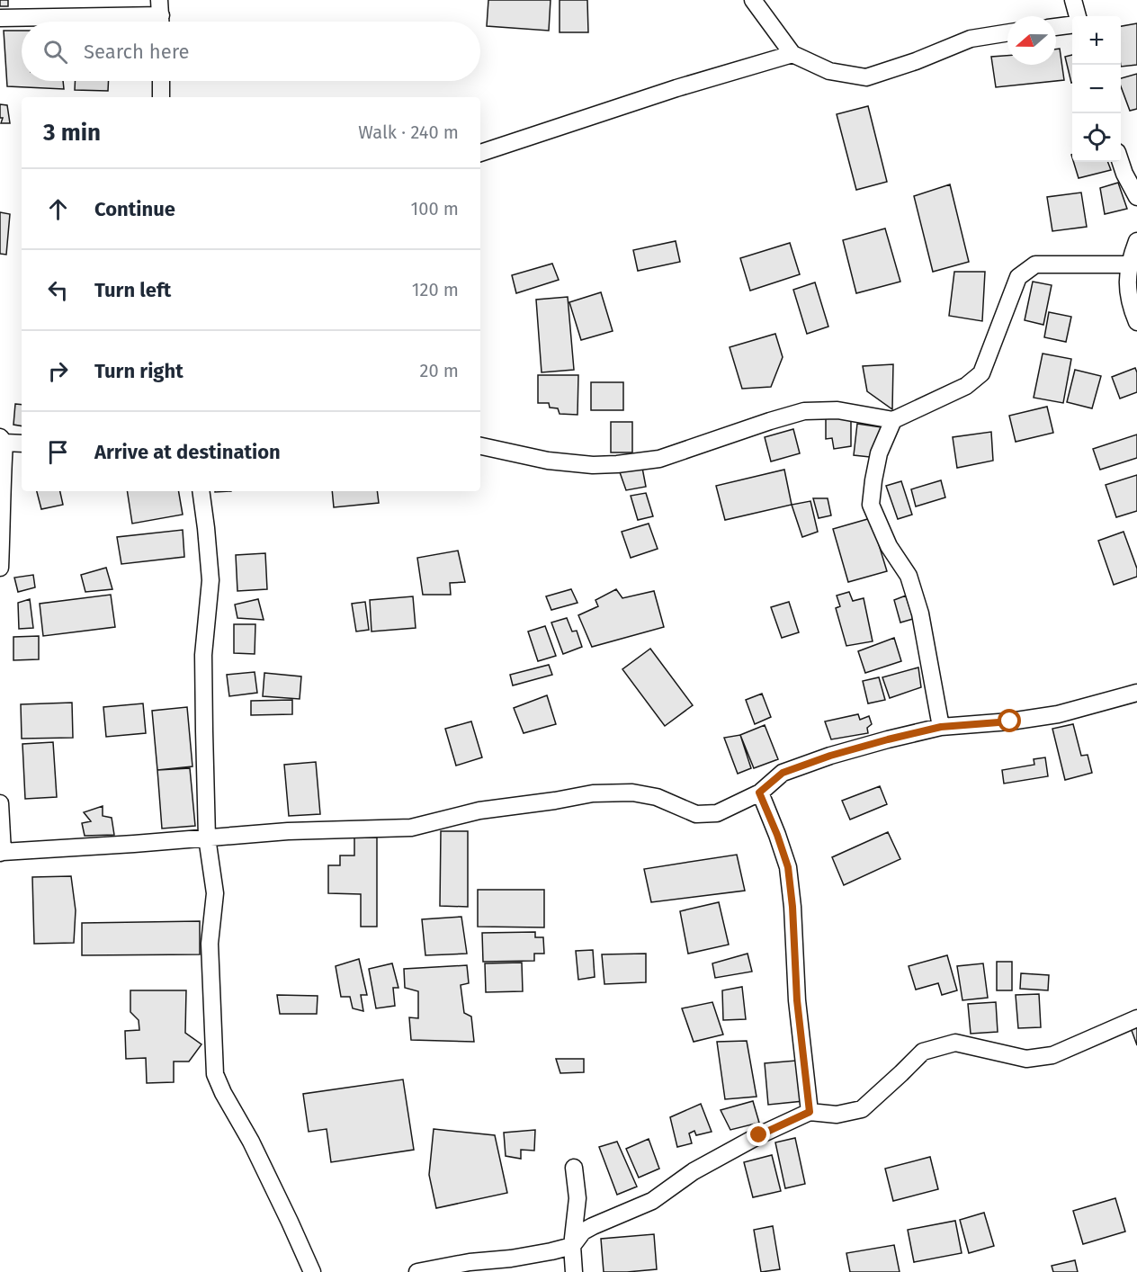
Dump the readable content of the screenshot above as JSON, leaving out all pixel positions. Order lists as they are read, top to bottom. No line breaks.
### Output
{"north":"left","page":{"map_buttons":["+","−"],"search":"Search here","heading":["3 min","Walk · 240 m"],"list":[["Continue","100 m"],["Turn left","120 m"],["Turn right","20 m"],"Arrive at destination"]}}
